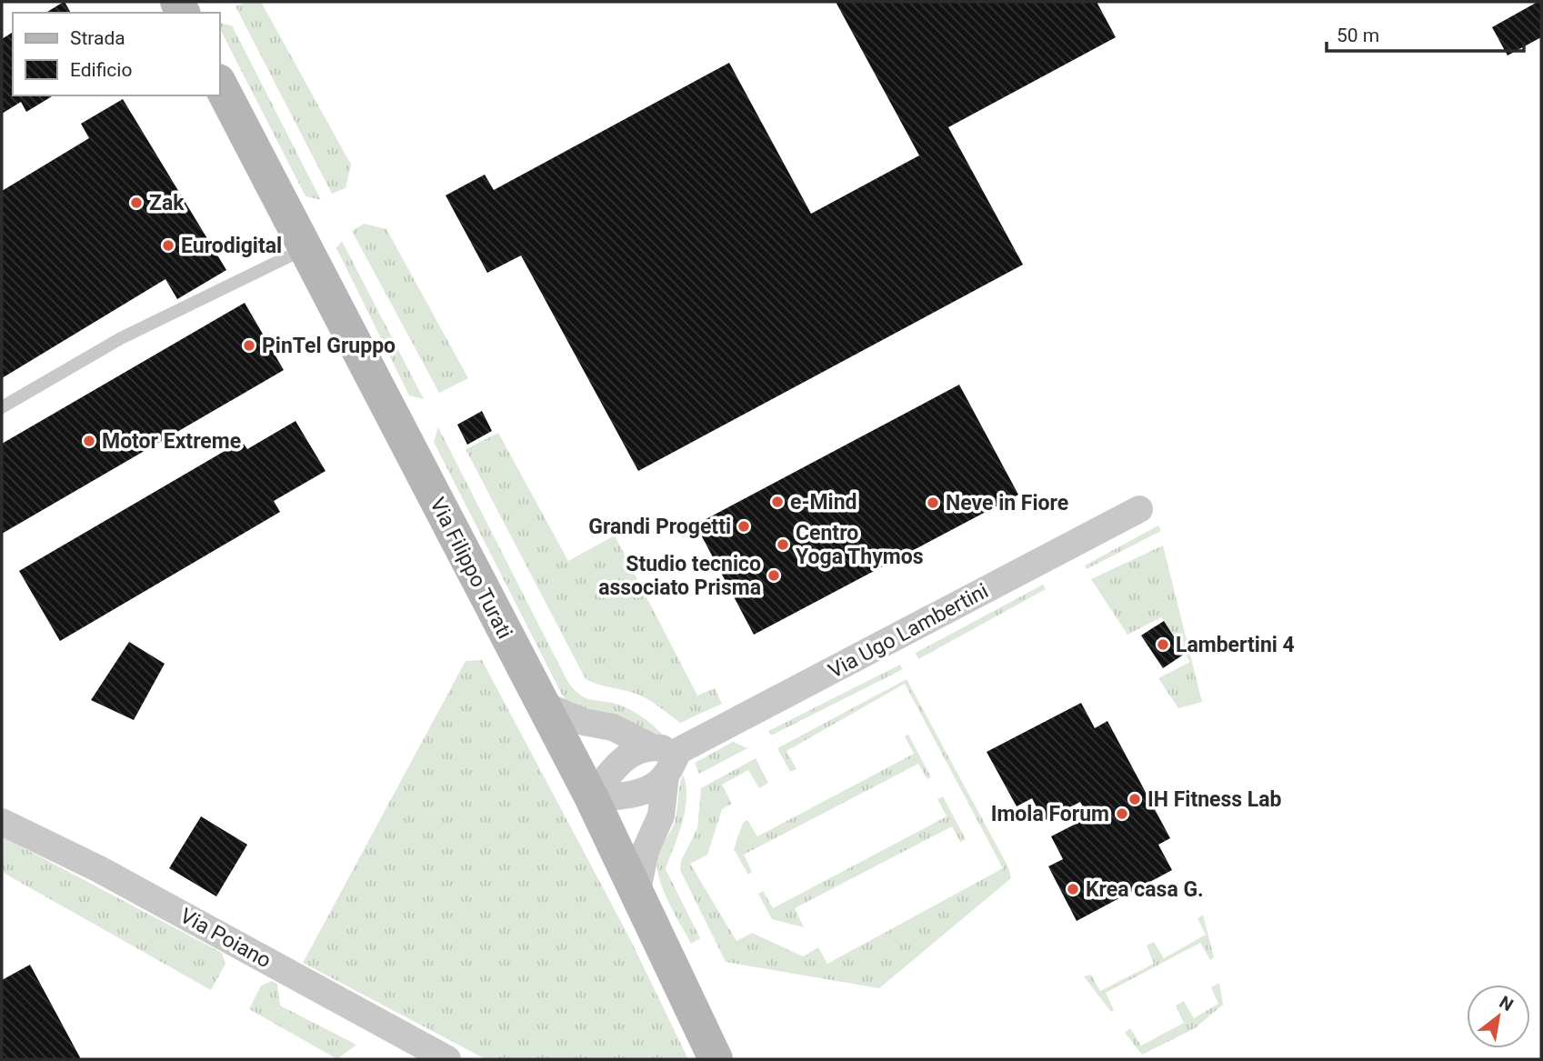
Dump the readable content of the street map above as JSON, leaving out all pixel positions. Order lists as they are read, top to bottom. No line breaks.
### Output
{"streets":{"main road":["Via Filippo Turati"],"street":["Via Ugo Lambertini","Via Poiano"]},"places":["Zak","Eurodigital","PinTel Gruppo","Motor Extreme","e-Mind","Neve in Fiore","Grandi Progetti","Centro Yoga Thymos","Studio tecnico associato Prisma","Lambertini 4","IH Fitness Lab","Imola Forum","Krea casa G."],"legend":["Strada","Edificio"],"scale_bar":"50 m","north":"top right"}
